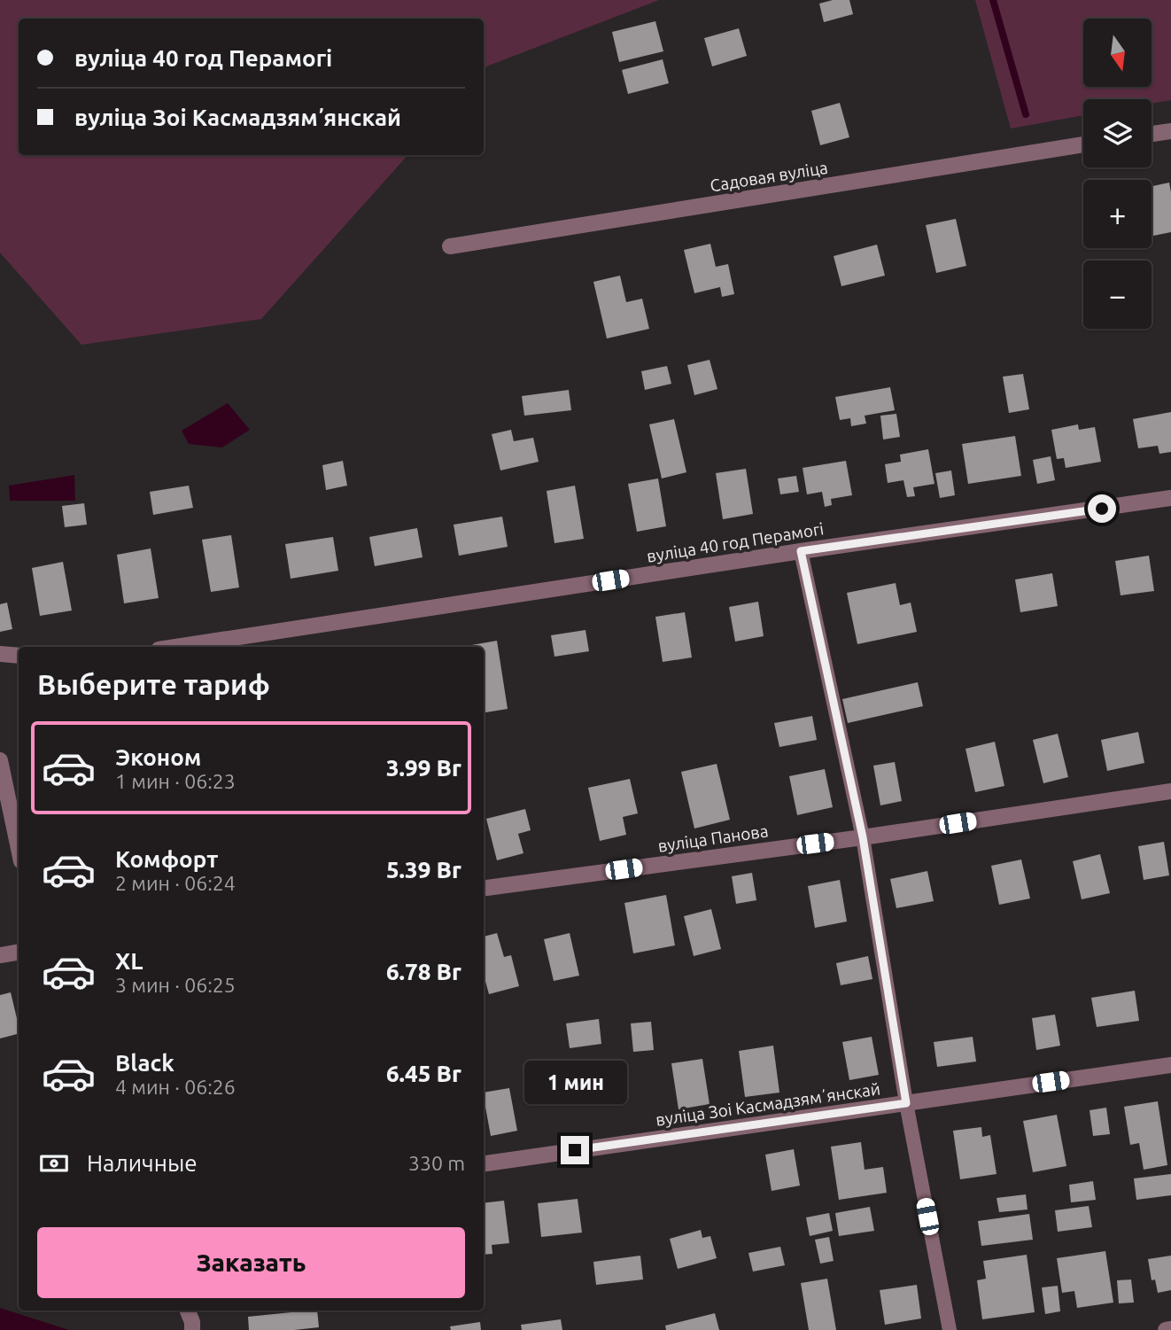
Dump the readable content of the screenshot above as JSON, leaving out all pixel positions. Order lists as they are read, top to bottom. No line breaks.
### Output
{"streets":{"street":["Садовая вуліца","вуліца 40 год Перамогі","вуліца Панова","вуліца Зоі Касмадзямʼянскай"]},"north":"bottom","page":{"map_buttons":["+","−"],"banner":["вуліца 40 год Перамогі","вуліца Зоі Касмадзямʼянскай"],"heading":"Выберите тариф","list":[{"name":"Эконом","note":"1 мин · 06:23","value":"3.99 Br"},{"name":"Комфорт","note":"2 мин · 06:24","value":"5.39 Br"},{"name":"XL","note":"3 мин · 06:25","value":"6.78 Br"},{"name":"Black","note":"4 мин · 06:26","value":"6.45 Br"}],"bubble":"1 мин","pay":["Наличные","330 m"],"buttons":"Заказать"}}
